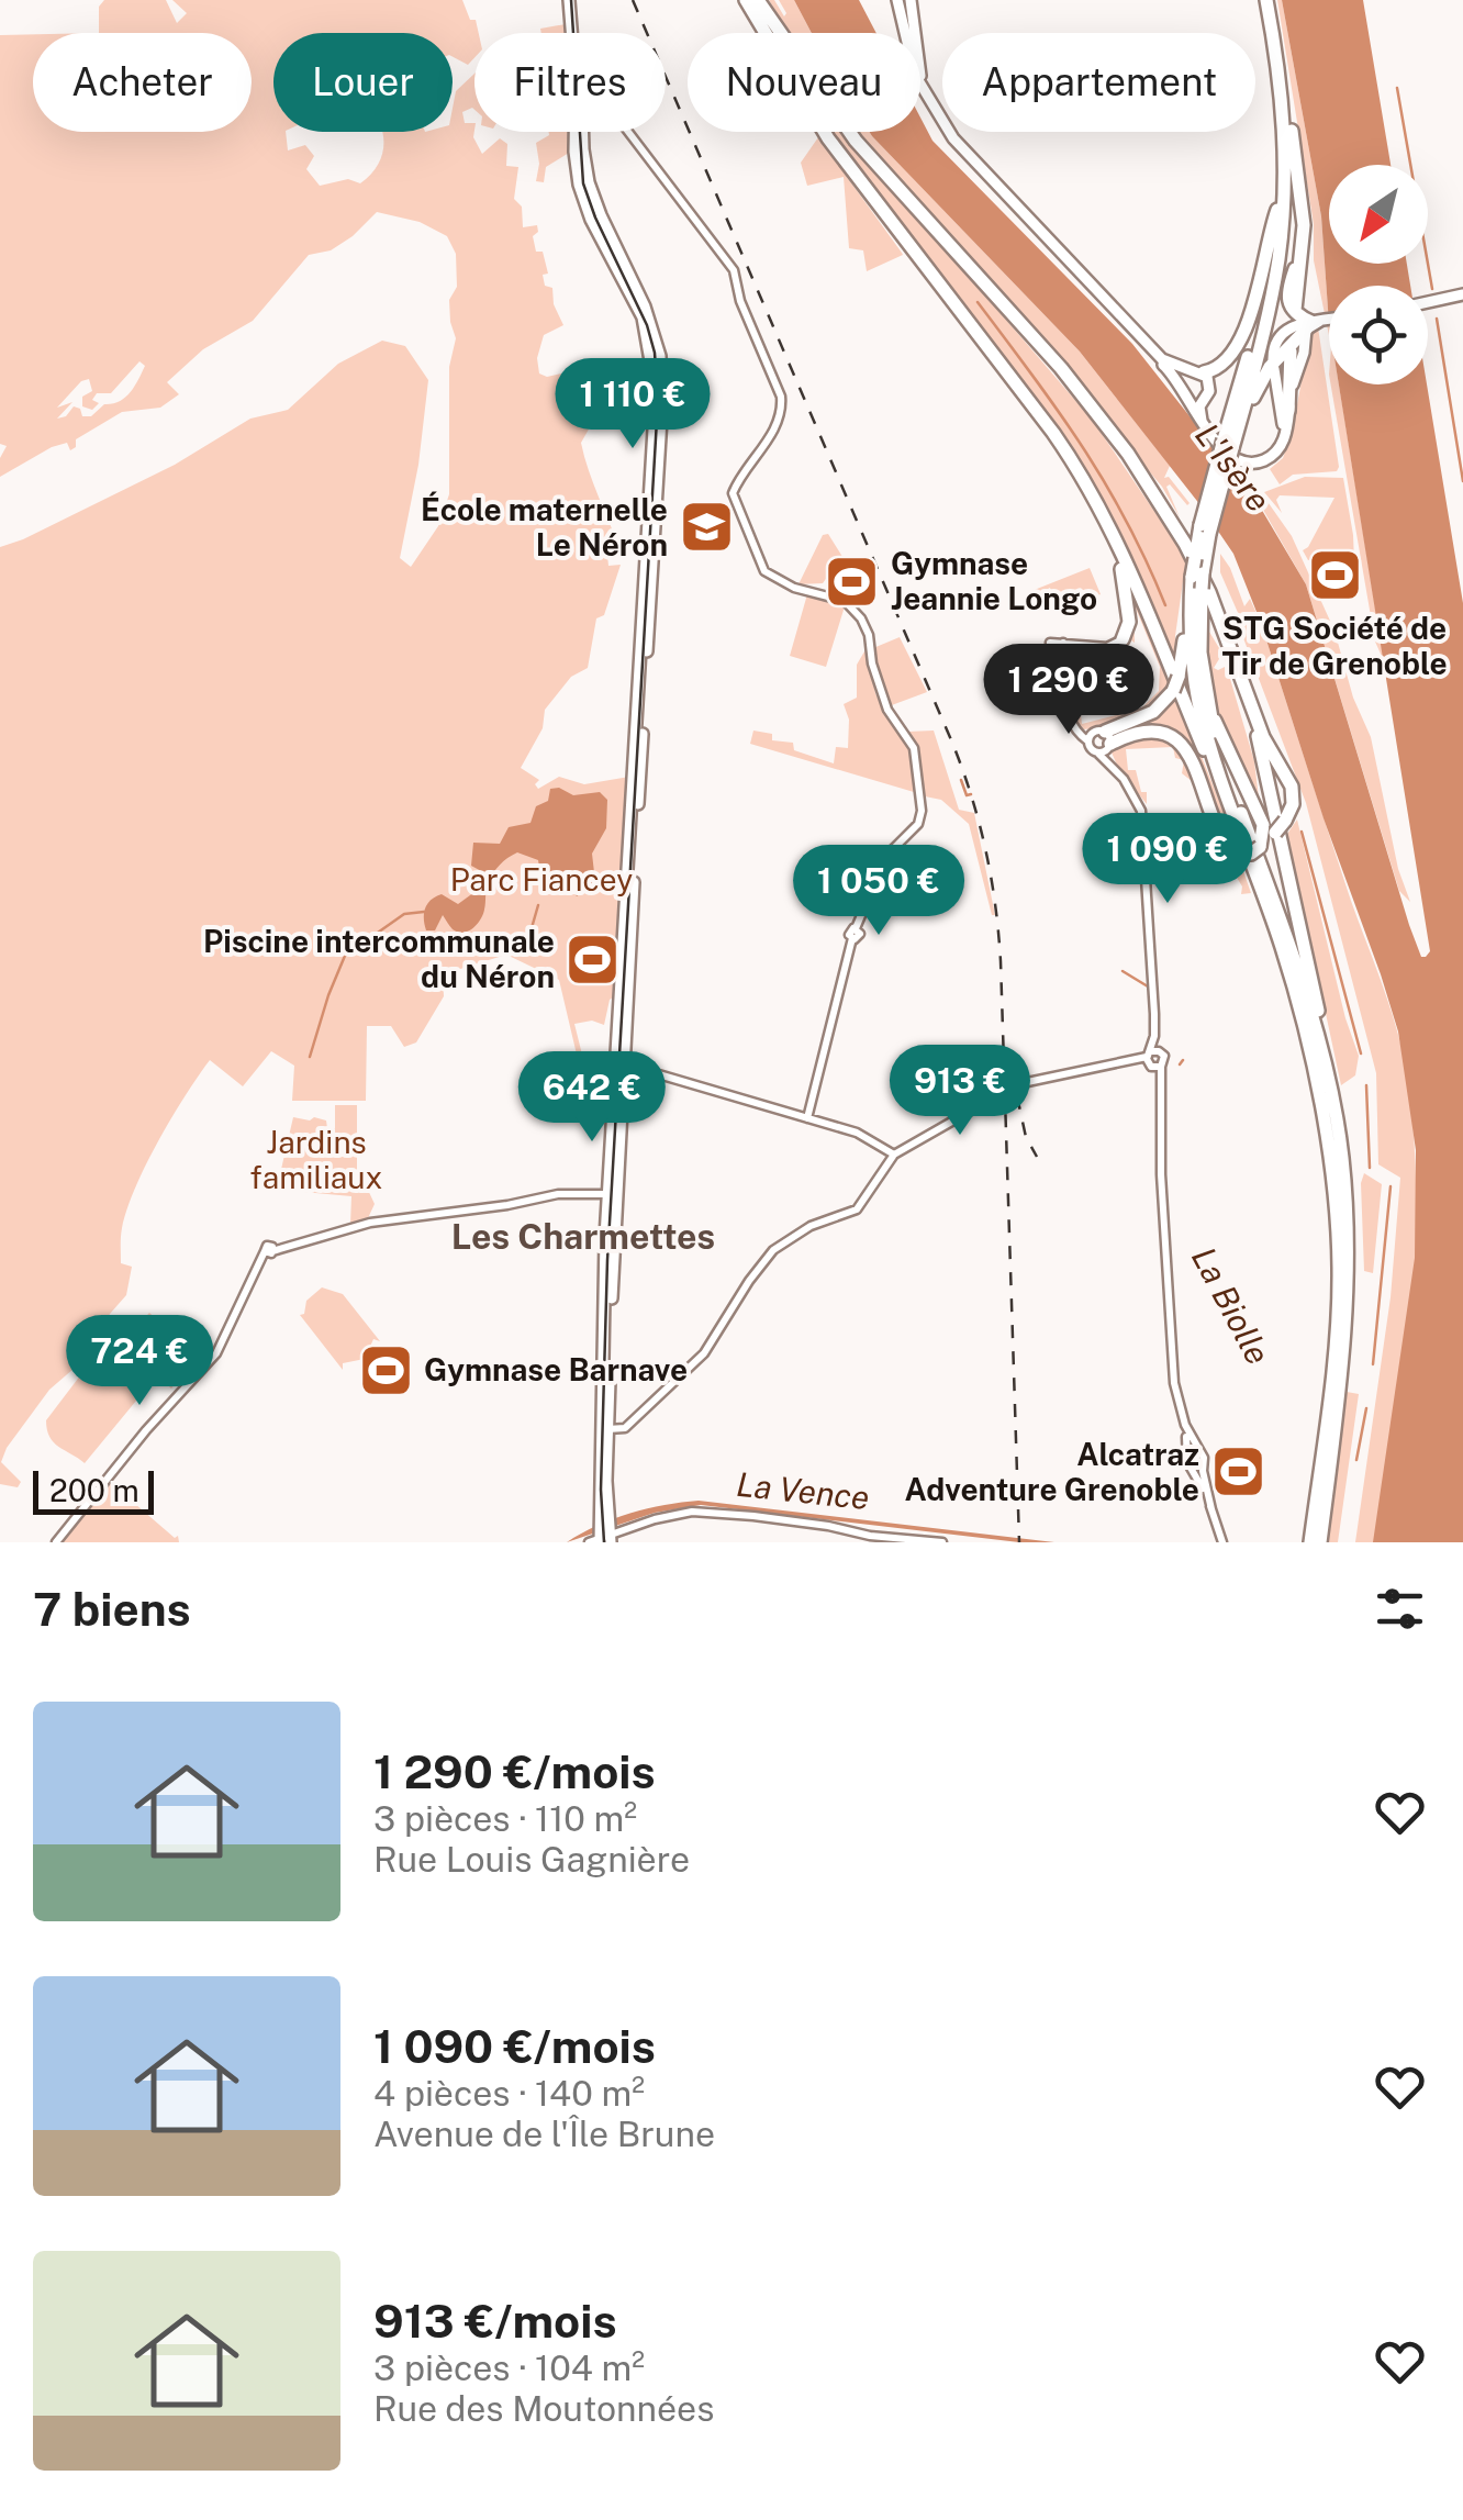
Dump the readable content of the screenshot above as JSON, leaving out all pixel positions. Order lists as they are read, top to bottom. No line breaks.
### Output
{"districts":["Les Charmettes"],"water":["L'Isère","La Biolle","La Vence"],"parks":["Parc Fiancey","Jardins familiaux"],"places":{"school or university":["École maternelle Le Néron"],"sports":["STG Société de Tir de Grenoble","Gymnase Jeannie Longo","Piscine intercommunale du Néron","Gymnase Barnave","Alcatraz Adventure Grenoble"]},"scale_bar":"200 m","north":"bottom left","page":{"chip":["Acheter","Louer","Filtres","Nouveau","Appartement"],"price":["1 110 €","1 290 €","1 090 €","1 050 €","913 €","642 €","724 €"],"scale":"200 m","heading":"7 biens","list":[{"name":"1 290 €/mois","note":"3 pièces · 110 m² · Rue Louis Gagnière"},{"name":"1 090 €/mois","note":"4 pièces · 140 m² · Avenue de l'Île Brune"},{"name":"913 €/mois","note":"3 pièces · 104 m² · Rue des Moutonnées"}]}}
